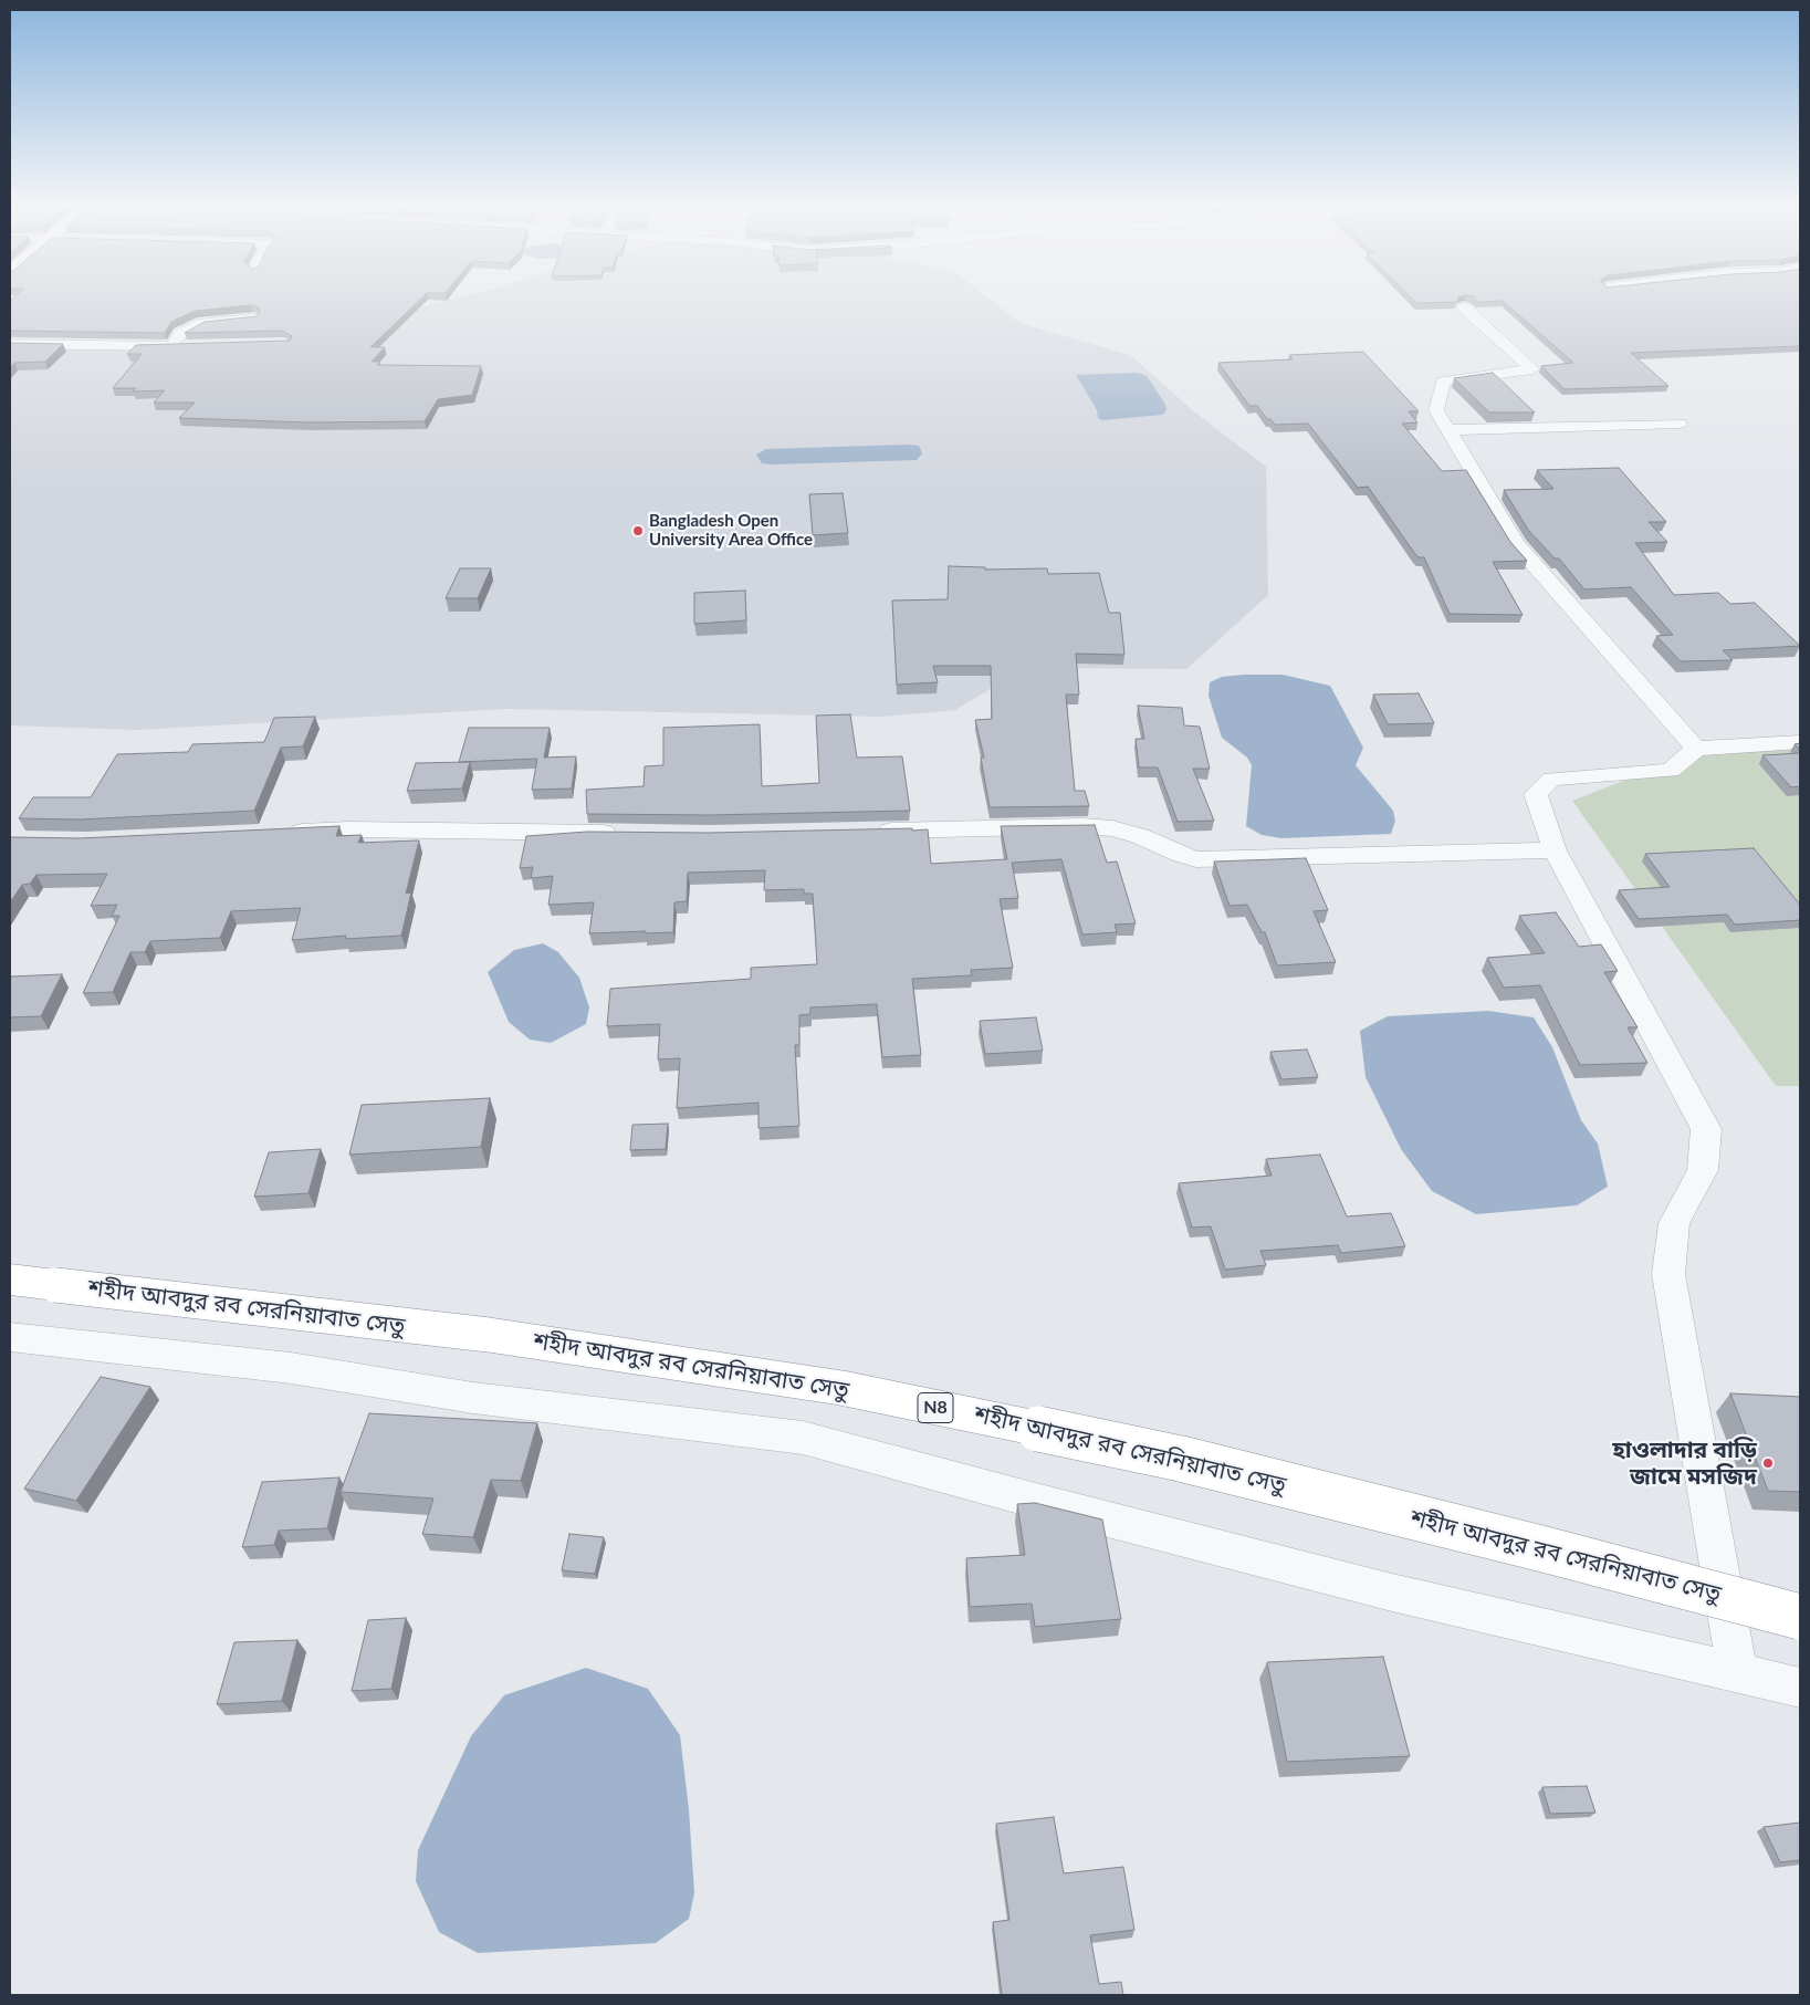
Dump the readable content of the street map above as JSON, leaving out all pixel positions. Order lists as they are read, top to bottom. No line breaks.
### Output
{"streets":{"highway":["শহীদ আবদুর রব সেরনিয়াবাত সেতু","N8"]},"places":["Bangladesh Open University Area Office","হাওলাদার বাড়ি জামে মসজিদ"]}
